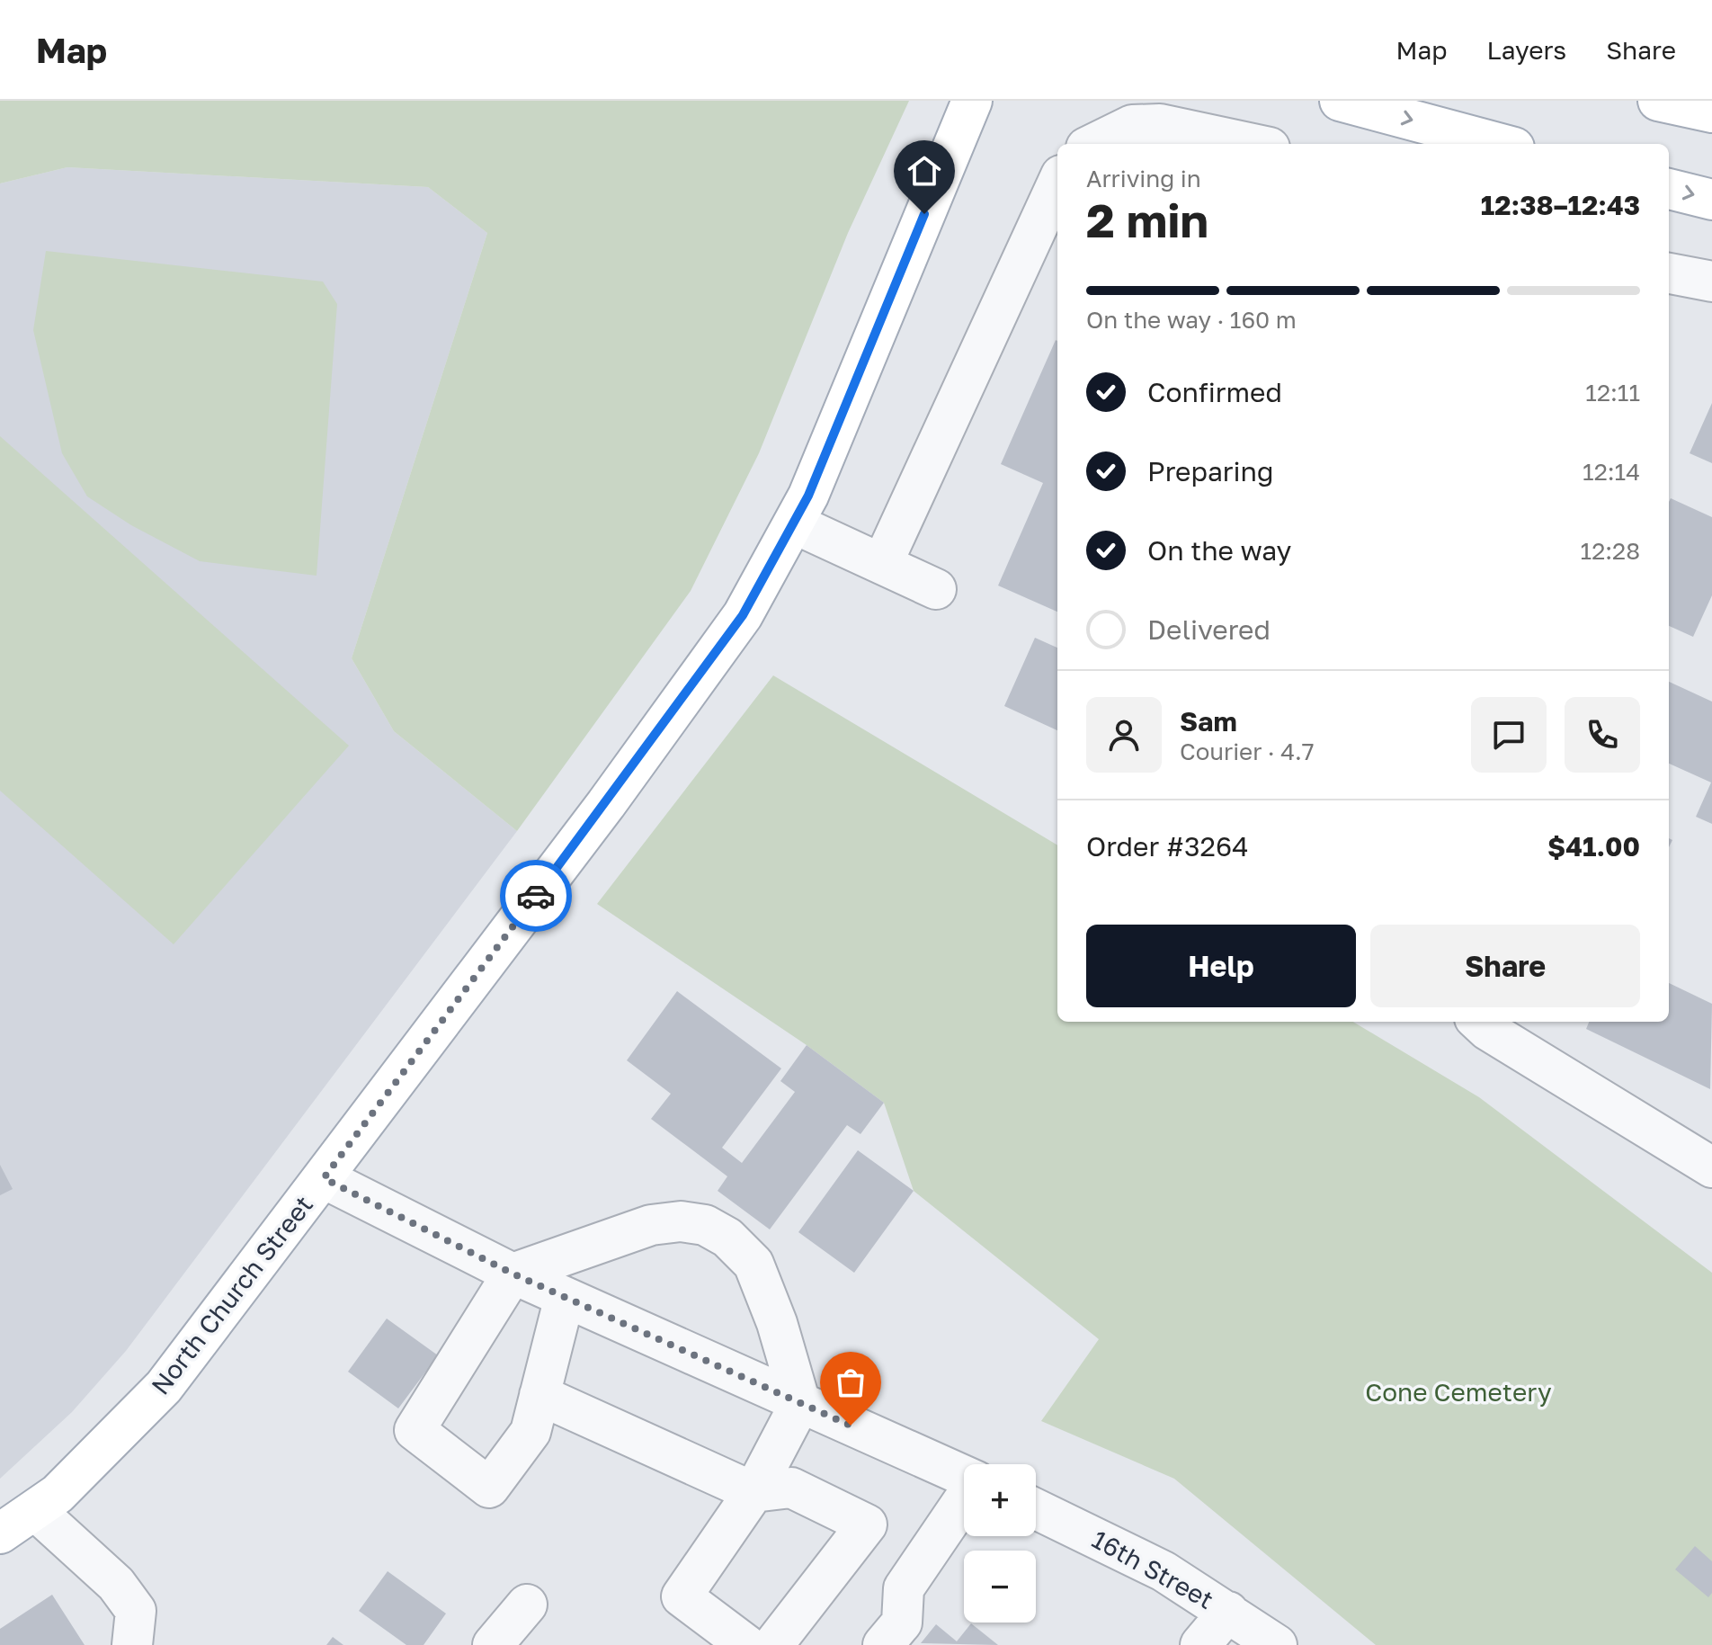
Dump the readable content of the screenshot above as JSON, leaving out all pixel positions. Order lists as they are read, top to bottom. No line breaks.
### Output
{"streets":{"main road":["North Church Street"],"street":["16th Street"]},"parks":["Cone Cemetery"],"page":{"header":"Map","nav":["Map","Layers","Share"],"heading":["2 min","Arriving in","12:38–12:43"],"panel":["Sam","Courier · 4.7","Order #3264","$41.00"],"bar":"On the way · 160 m","list":[["Confirmed","12:11"],["Preparing","12:14"],["On the way","12:28"],"Delivered"],"buttons":["Help","Share"],"map_buttons":["+","−"]}}
